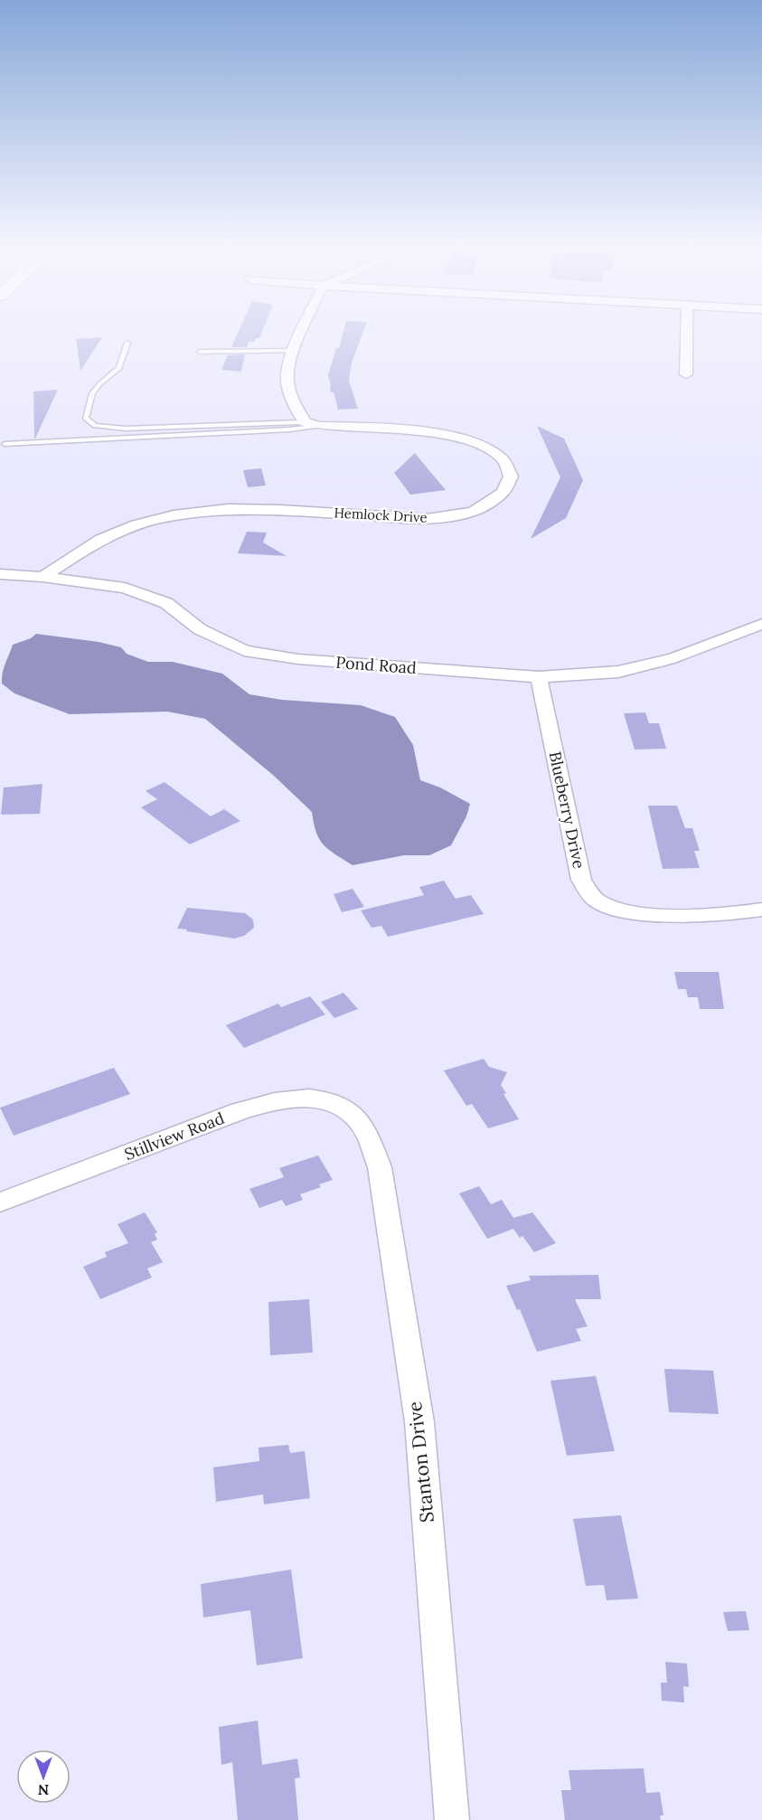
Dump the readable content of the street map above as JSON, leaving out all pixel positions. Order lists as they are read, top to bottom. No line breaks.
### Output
{"streets":{"street":["Hemlock Drive","Pond Road","Blueberry Drive","Stillview Road","Stanton Drive"]},"crossings":[["Hemlock Drive","Pond Road"],["Pond Road","Blueberry Drive"],["Stillview Road","Stanton Drive"]],"north":"bottom"}
